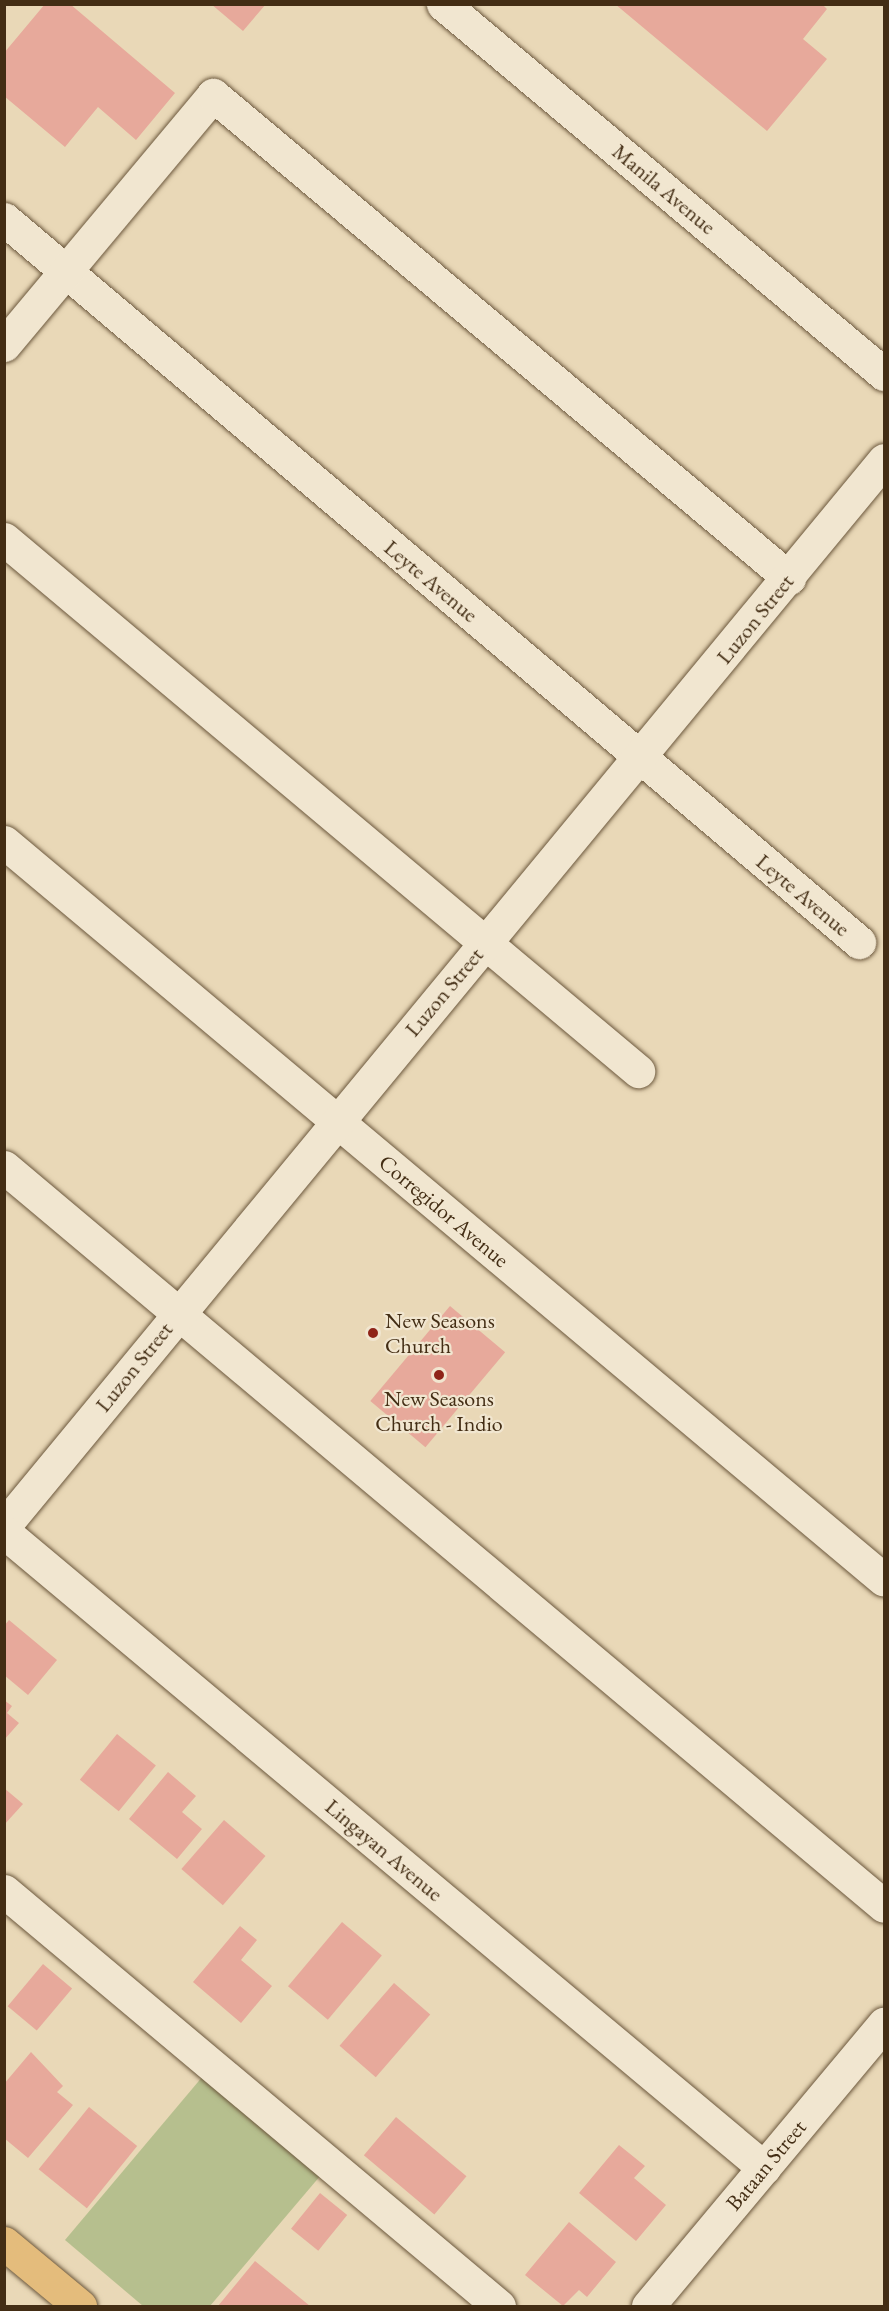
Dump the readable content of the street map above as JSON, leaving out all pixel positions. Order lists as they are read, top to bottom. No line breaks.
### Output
{"streets":{"street":["Manila Avenue","Leyte Avenue","Luzon Street","Corregidor Avenue","Lingayan Avenue","Bataan Street"]},"crossings":[["Leyte Avenue","Luzon Street"],["Luzon Street","Corregidor Avenue"],["Lingayan Avenue","Bataan Street"]],"places":["New Seasons Church","New Seasons Church - Indio"]}
